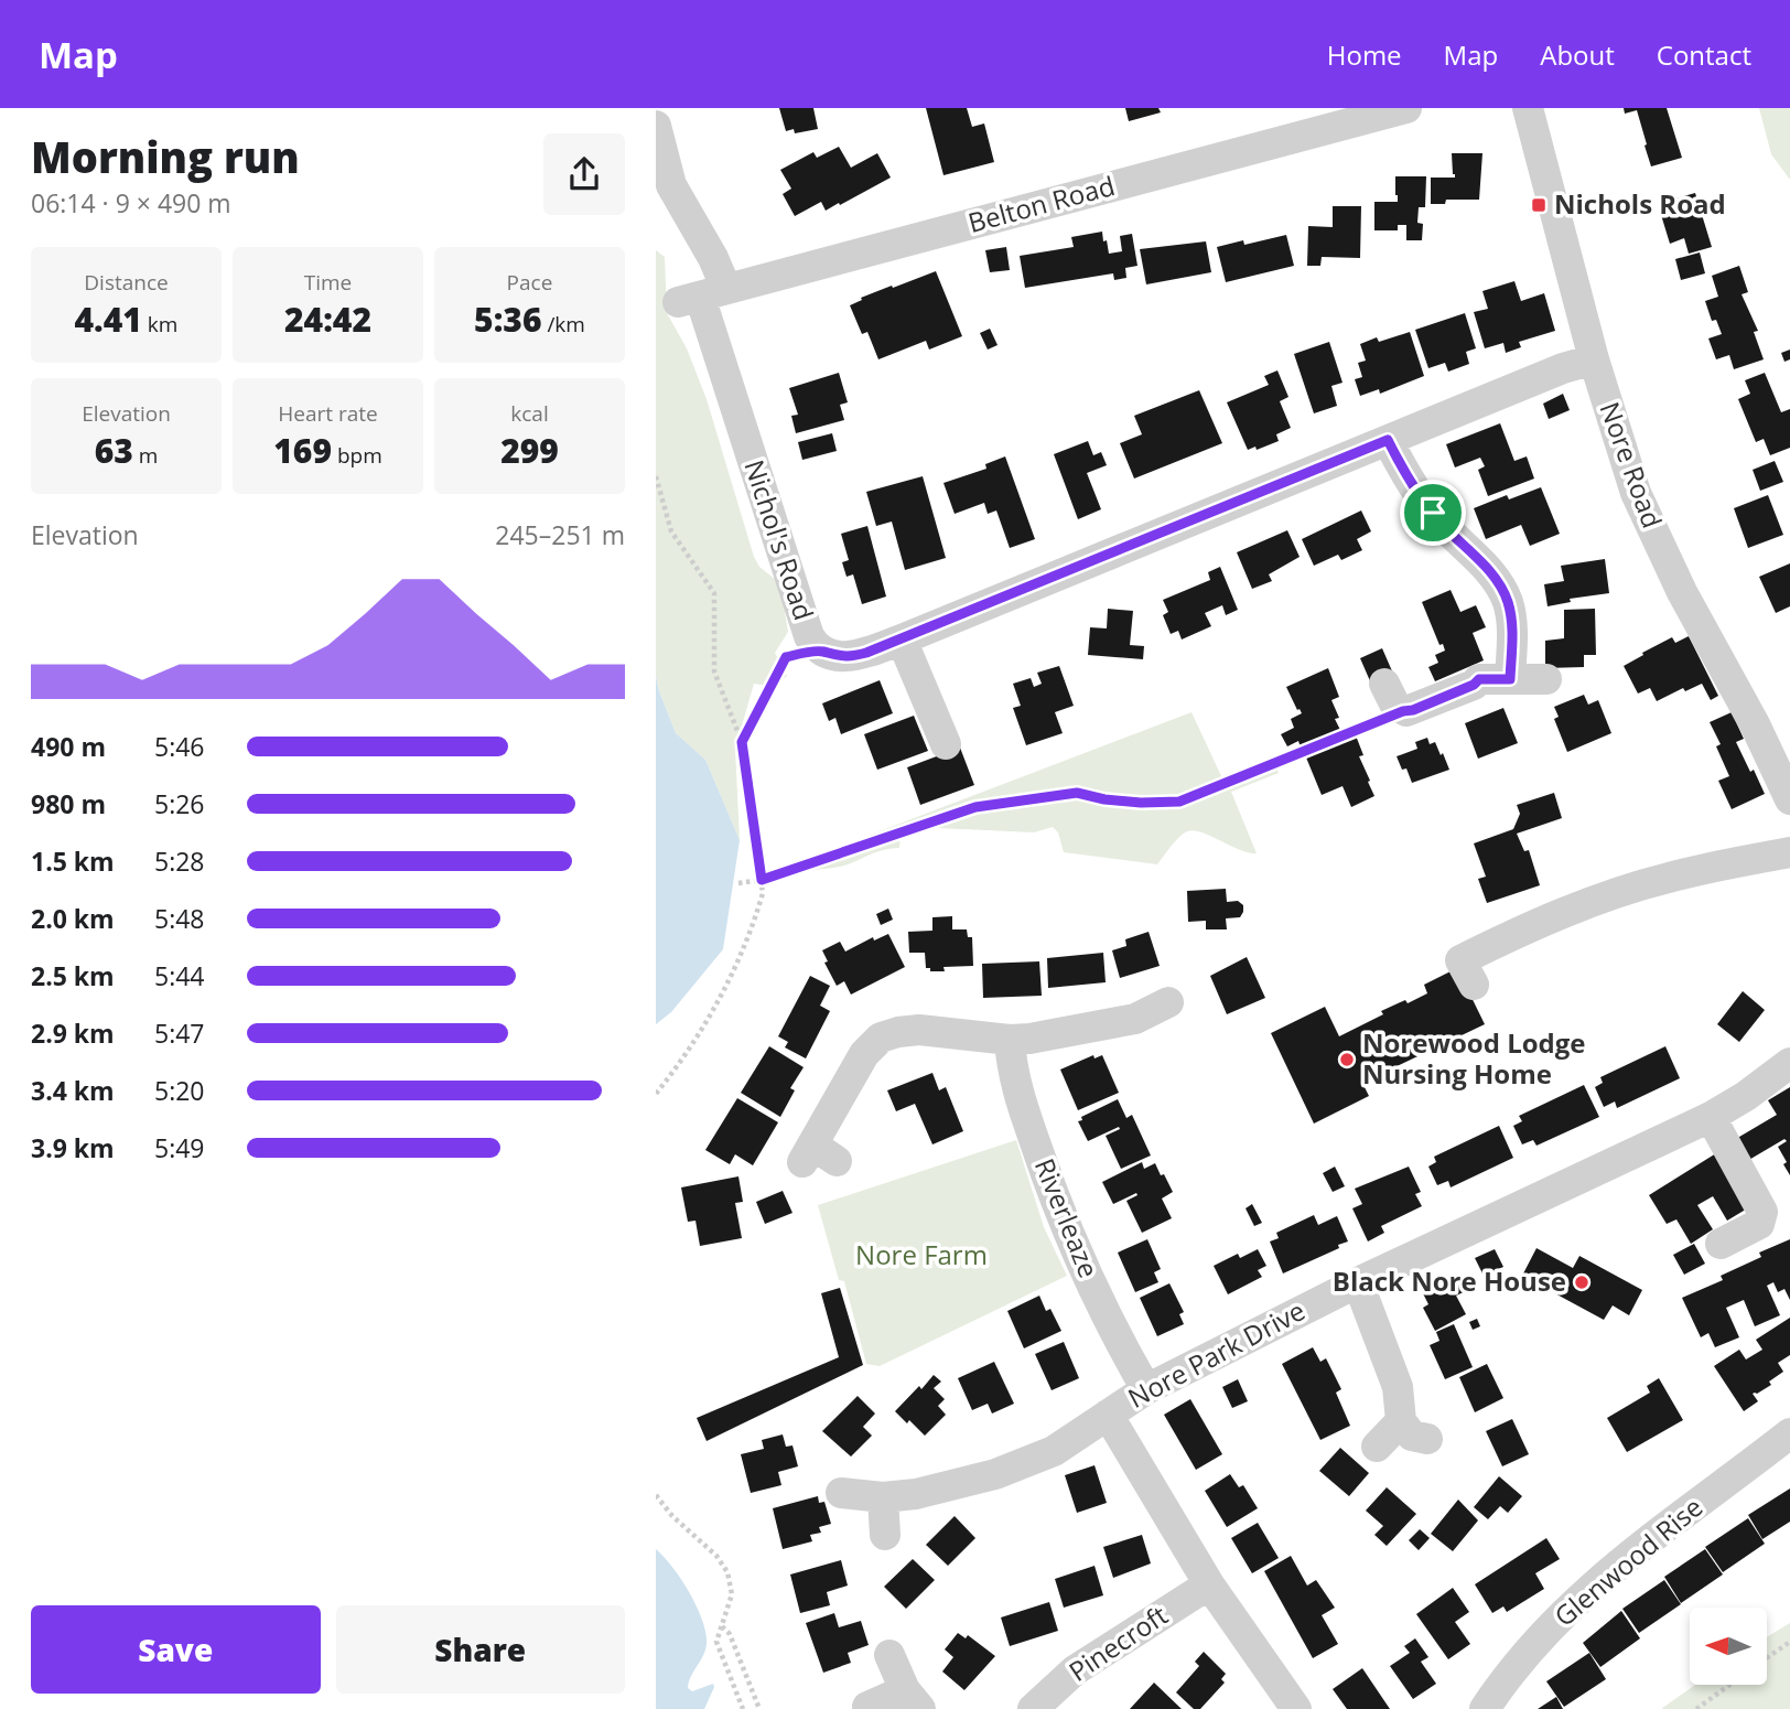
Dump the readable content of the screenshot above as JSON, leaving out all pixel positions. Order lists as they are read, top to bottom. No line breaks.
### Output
{"streets":{"street":["Belton Road","Nore Road","Nichol's Road","Riverleaze","Nore Park Drive","Glenwood Rise","Pinecroft"]},"crossings":[["Belton Road","Nichol's Road"],["Nore Road","Nichol's Road"],["Riverleaze","Nore Park Drive"]],"parks":["Nore Farm"],"places":{"transit":["Nichols Road"],"other":["Norewood Lodge Nursing Home","Black Nore House"]},"north":"left","page":{"header":"Map","nav":["Home","Map","About","Contact"],"heading":["Morning run","06:14 · 9 × 490 m"],"stats":[["Distance","4.41 km"],["Time","24:42"],["Pace","5:36 /km"],["Elevation","63 m"],["Heart rate","169 bpm"],["kcal","299"]],"chart":["Elevation","245–251 m"],"list":[{"name":"490 m","note":"5:46"},{"name":"980 m","note":"5:26"},{"name":"1.5 km","note":"5:28"},{"name":"2.0 km","note":"5:48"},{"name":"2.5 km","note":"5:44"},{"name":"2.9 km","note":"5:47"},{"name":"3.4 km","note":"5:20"},{"name":"3.9 km","note":"5:49"}],"buttons":["Save","Share"]}}
